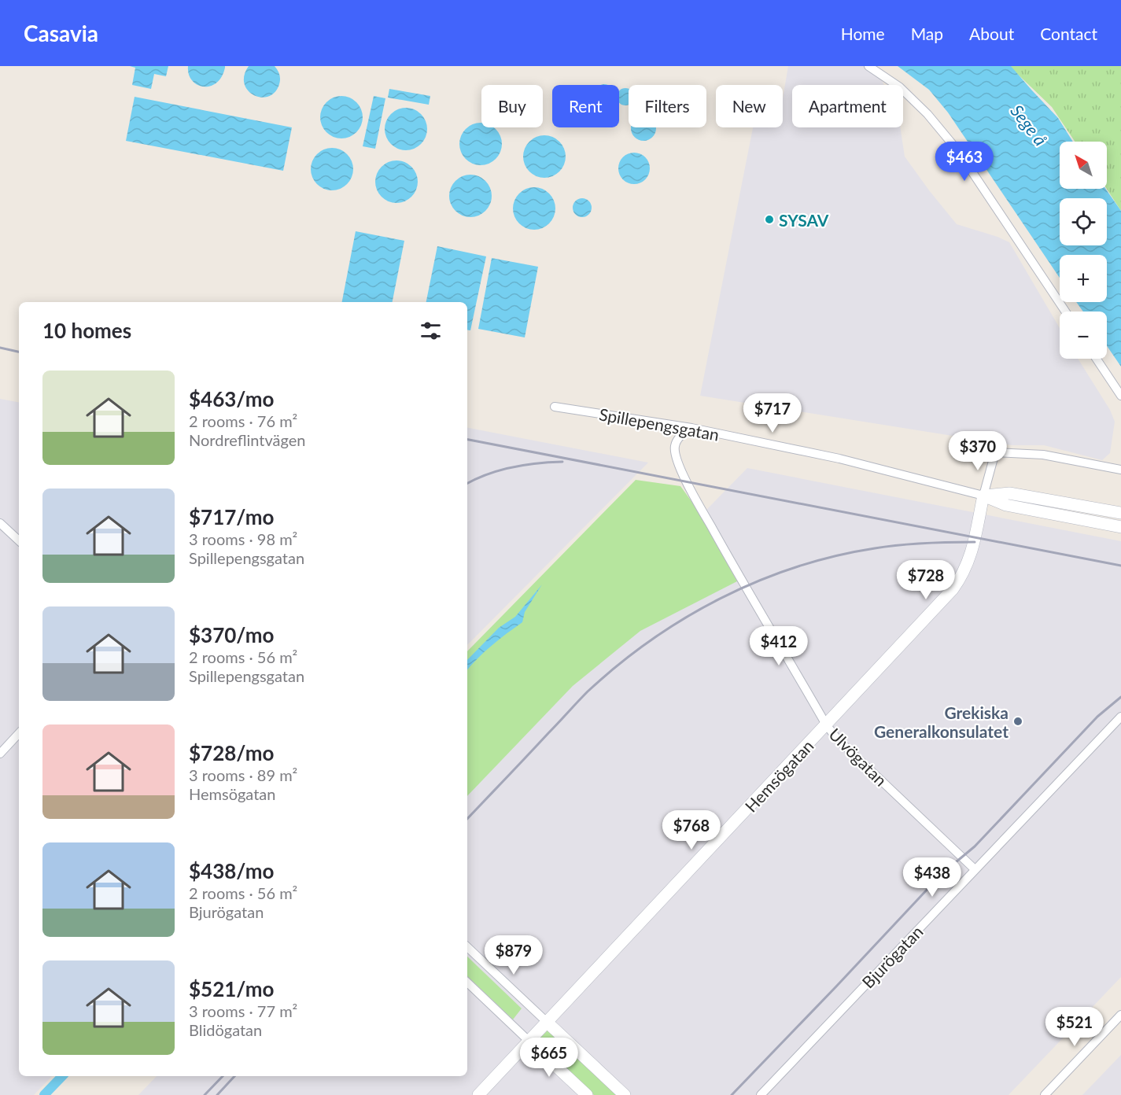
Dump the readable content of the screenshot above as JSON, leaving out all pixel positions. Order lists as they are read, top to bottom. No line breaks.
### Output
{"streets":{"street":["Spillepengsgatan","Ulvögatan","Hemsögatan","Bjurögatan"]},"crossings":[["Spillepengsgatan","Ulvögatan"],["Spillepengsgatan","Hemsögatan"],["Ulvögatan","Hemsögatan"],["Ulvögatan","Bjurögatan"]],"water":["Sege å"],"places":["SYSAV","Grekiska Generalkonsulatet"],"north":"top left","page":{"header":"Casavia","nav":["Home","Map","About","Contact"],"chip":["Buy","Rent","Filters","New","Apartment"],"map_buttons":["+","−"],"price":["$463","$717","$370","$728","$412","$768","$438","$879","$521","$665"],"heading":"10 homes","list":[{"name":"$463/mo","note":"2 rooms · 76 m² · Nordreflintvägen"},{"name":"$717/mo","note":"3 rooms · 98 m² · Spillepengsgatan"},{"name":"$370/mo","note":"2 rooms · 56 m² · Spillepengsgatan"},{"name":"$728/mo","note":"3 rooms · 89 m² · Hemsögatan"},{"name":"$438/mo","note":"2 rooms · 56 m² · Bjurögatan"},{"name":"$521/mo","note":"3 rooms · 77 m² · Blidögatan"}]}}
